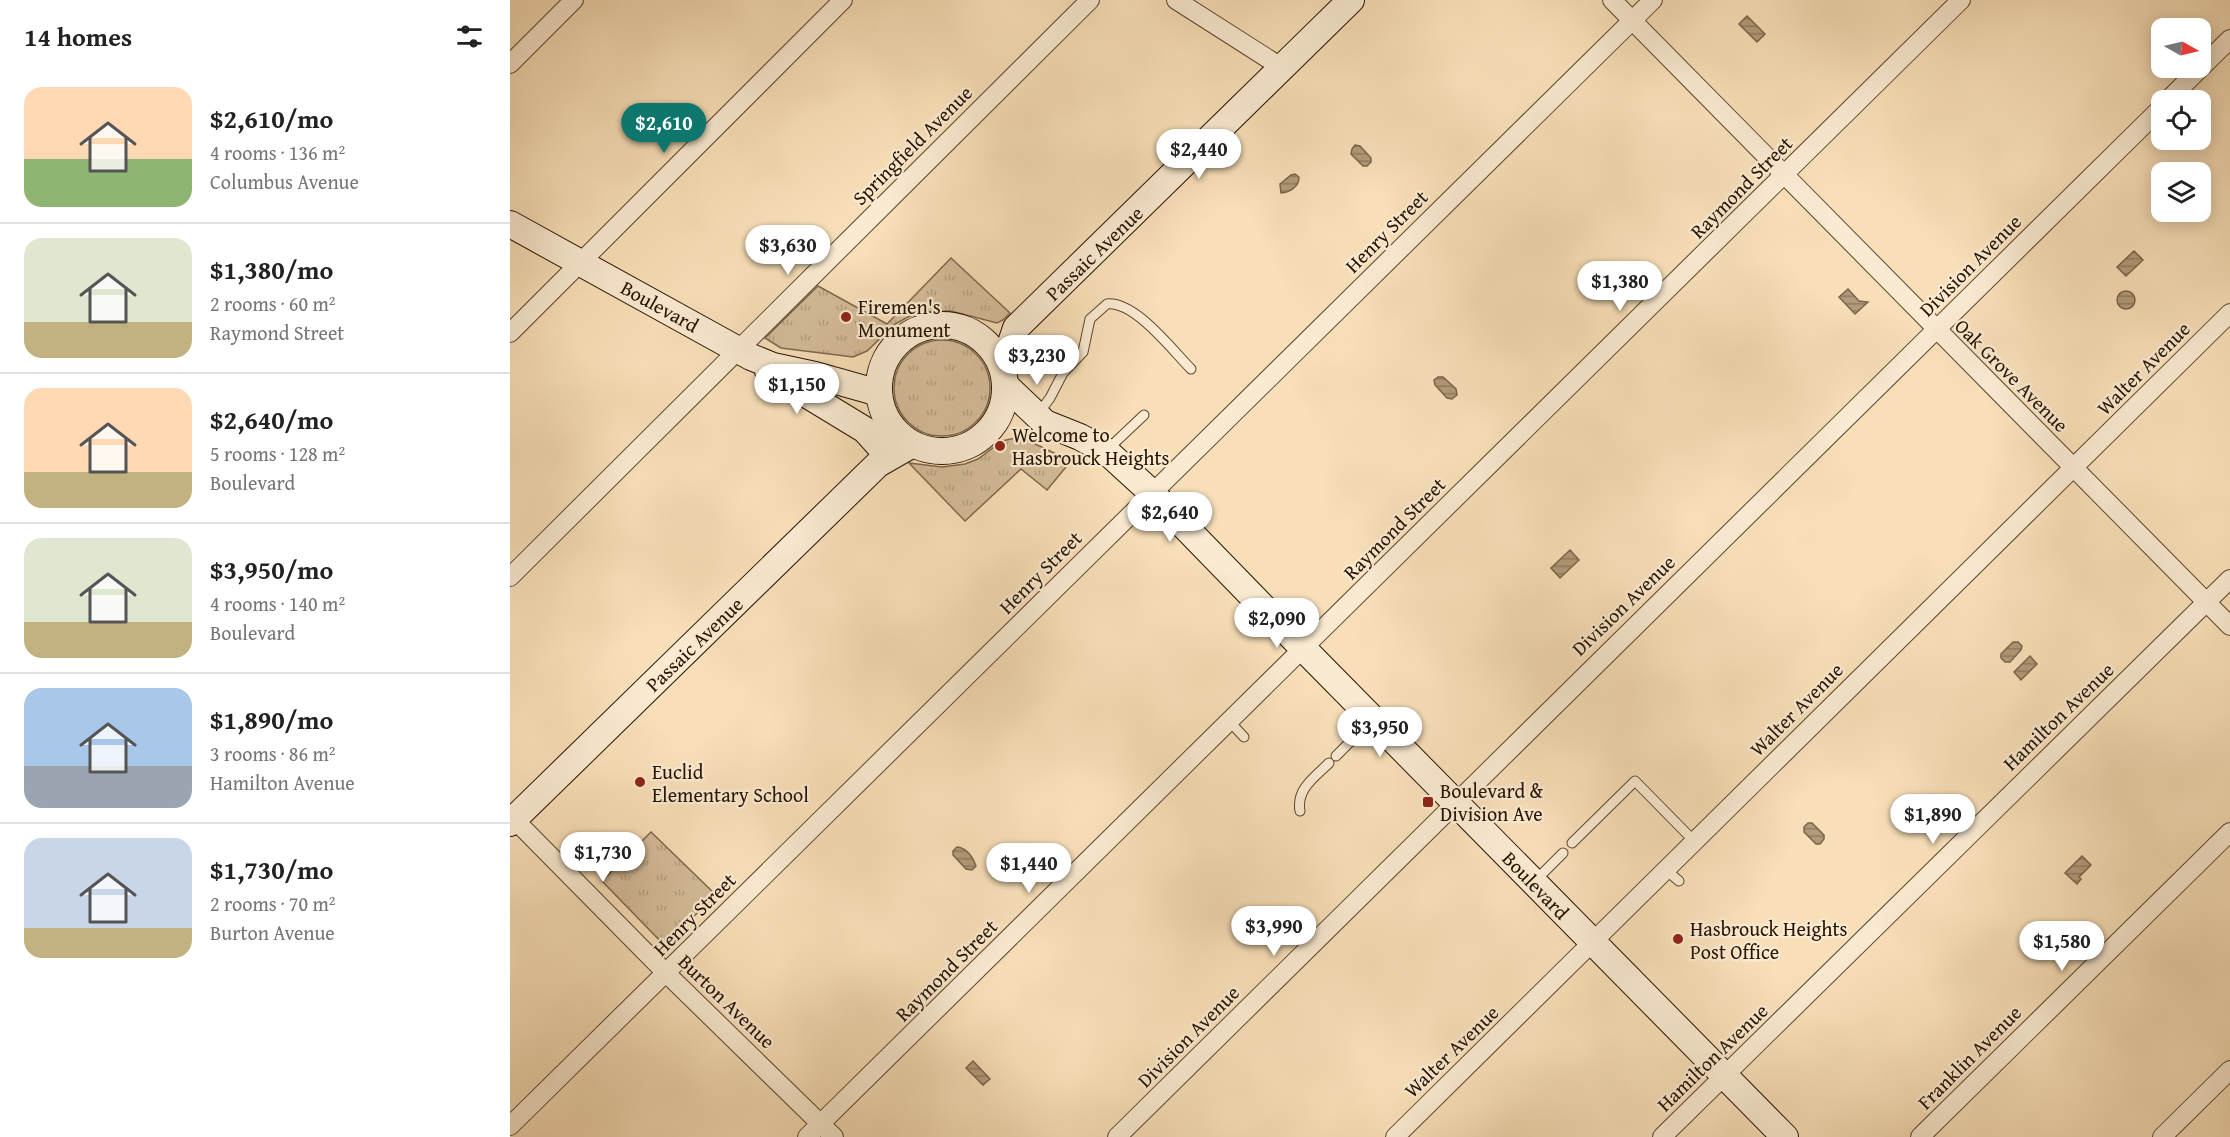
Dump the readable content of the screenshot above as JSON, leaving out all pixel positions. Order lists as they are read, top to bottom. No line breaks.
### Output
{"streets":{"street":["Springfield Avenue","Raymond Street","Henry Street","Passaic Avenue","Division Avenue","Boulevard","Walter Avenue","Oak Grove Avenue","Hamilton Avenue","Burton Avenue","Franklin Avenue"]},"crossings":[["Springfield Avenue","Boulevard"],["Raymond Street","Boulevard"],["Raymond Street","Oak Grove Avenue"],["Raymond Street","Burton Avenue"],["Henry Street","Boulevard"],["Henry Street","Oak Grove Avenue"],["Henry Street","Burton Avenue"],["Passaic Avenue","Boulevard"],["Passaic Avenue","Burton Avenue"],["Division Avenue","Boulevard"],["Division Avenue","Oak Grove Avenue"],["Boulevard","Walter Avenue"],["Boulevard","Hamilton Avenue"],["Walter Avenue","Oak Grove Avenue"],["Oak Grove Avenue","Hamilton Avenue"]],"places":{"other":["Firemen's Monument","Welcome to Hasbrouck Heights","Euclid Elementary School","Hasbrouck Heights Post Office"],"transit":["Boulevard & Division Ave"]},"north":"right","page":{"heading":"14 homes","list":[{"name":"$2,610/mo","note":"4 rooms · 136 m² · Columbus Avenue"},{"name":"$1,380/mo","note":"2 rooms · 60 m² · Raymond Street"},{"name":"$2,640/mo","note":"5 rooms · 128 m² · Boulevard"},{"name":"$3,950/mo","note":"4 rooms · 140 m² · Boulevard"},{"name":"$1,890/mo","note":"3 rooms · 86 m² · Hamilton Avenue"},{"name":"$1,730/mo","note":"2 rooms · 70 m² · Burton Avenue"}],"price":["$2,610","$2,440","$3,630","$1,380","$3,230","$1,150","$2,640","$2,090","$3,950","$1,890","$1,730","$1,440","$3,990","$1,580"]}}
